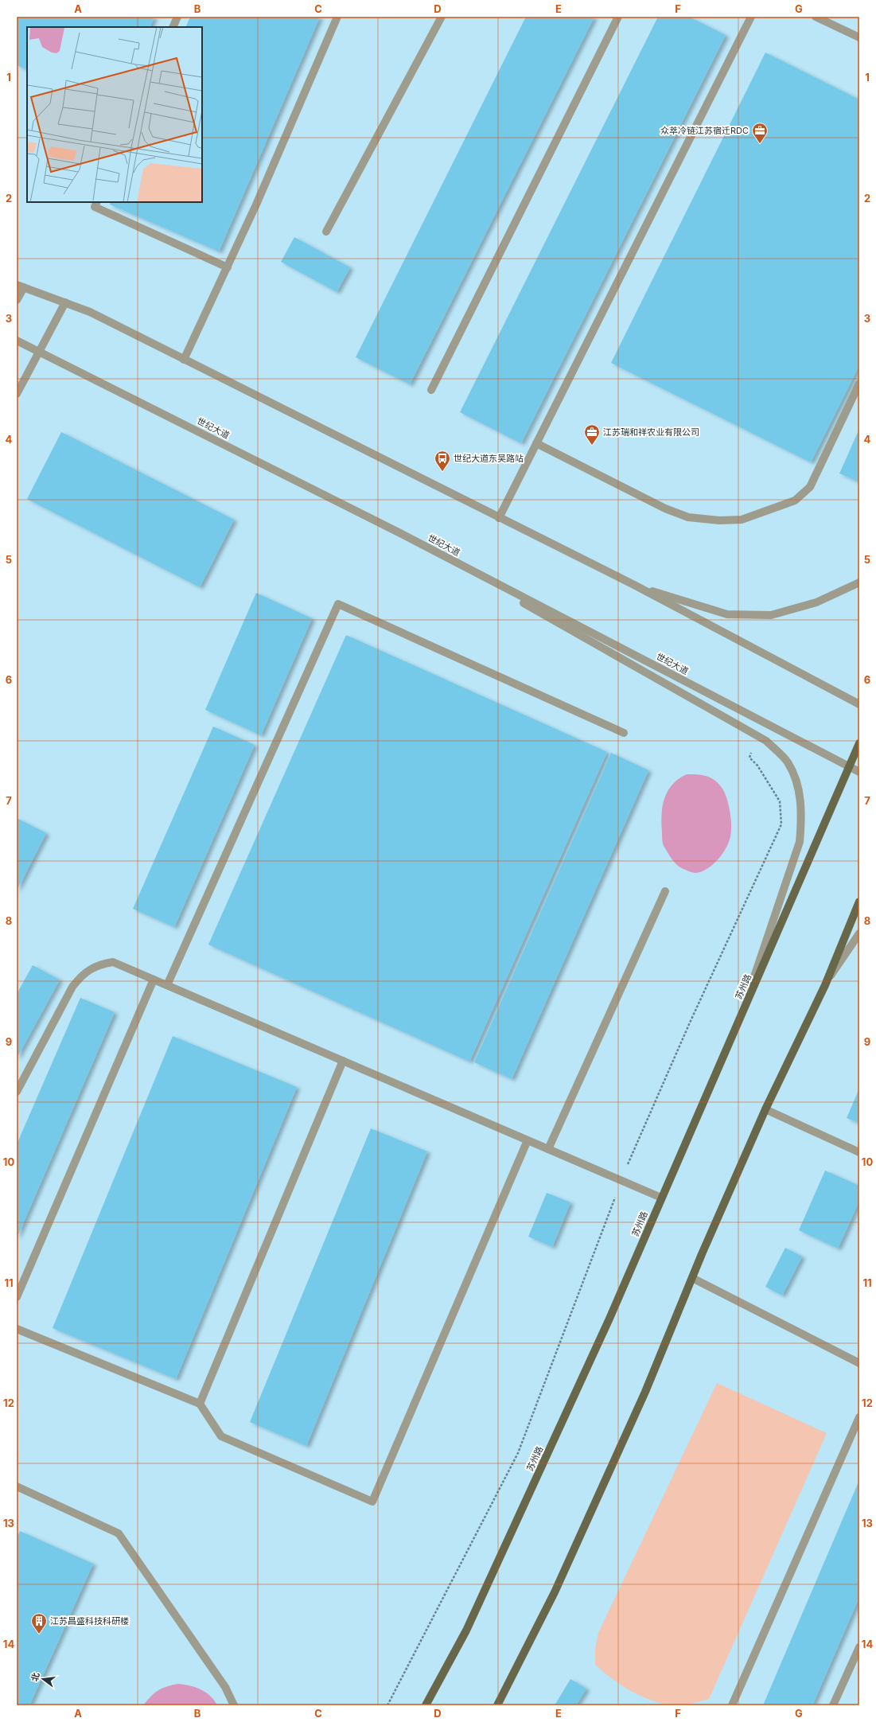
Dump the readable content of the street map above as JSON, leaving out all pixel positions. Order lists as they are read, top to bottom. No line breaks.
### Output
{"streets":{"main road":["苏州路"],"street":["世纪大道"]},"crossings":[["世纪大道","苏州路"]],"places":{"office":["众萃冷链江苏宿迁RDC","江苏瑞和祥农业有限公司"],"bus stop":["世纪大道东吴路站"],"building":["江苏昌盛科技科研楼"]},"north":"left","grid":{"columns":["A","B","C","D","E","F","G"],"rows":["1","2","3","4","5","6","7","8","9","10","11","12","13","14"]}}
